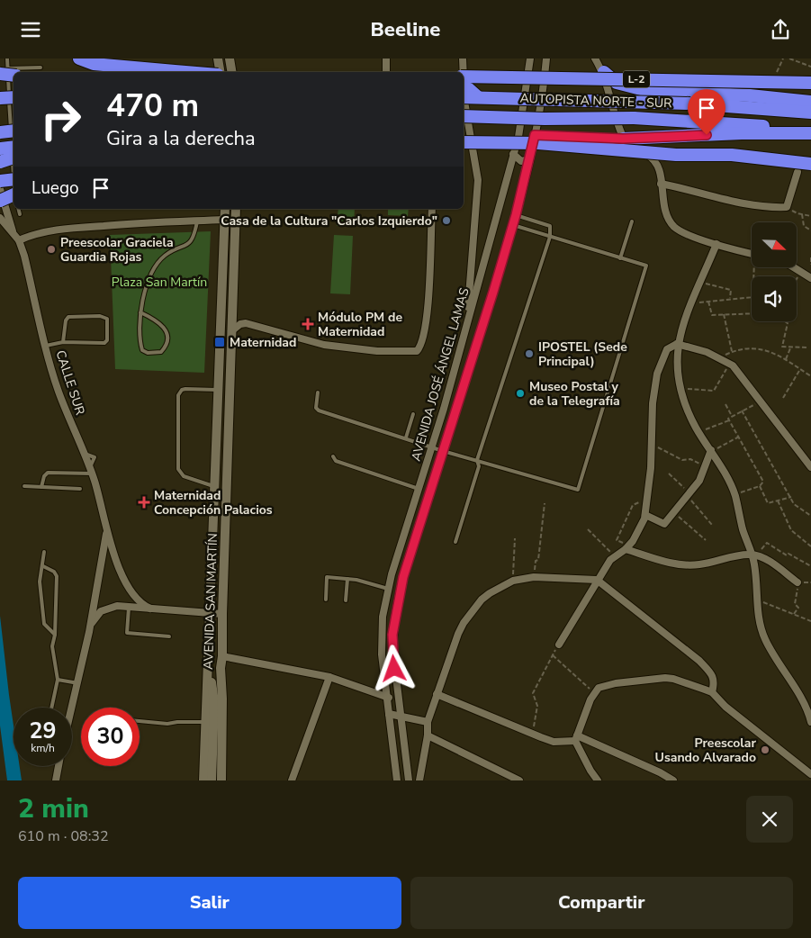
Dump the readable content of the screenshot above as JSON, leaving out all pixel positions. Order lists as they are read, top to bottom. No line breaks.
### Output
{"streets":{"highway":["L-2","AUTOPISTA NORTE - SUR"],"main road":["AVENIDA SAN MARTÍN"],"street":["AVENIDA JOSÉ ÁNGEL LAMAS","CALLE SUR"]},"parks":["Plaza San Martín"],"places":{"other":["Casa de la Cultura \"Carlos Izquierdo\"","Preescolar Graciela Guardia Rojas","IPOSTEL (Sede Principal)","Museo Postal y de la Telegrafía","Preescolar Usando Alvarado"],"health":["Módulo PM de Maternidad","Maternidad Concepción Palacios"],"transit":["Maternidad"]},"north":"bottom right","page":{"header":"Beeline","turn":["470 m","Gira a la derecha"],"then":"Luego","speed":"29 km/h","limit":"30","heading":["2 min","610 m · 08:32"],"buttons":["Salir","Compartir"]}}
